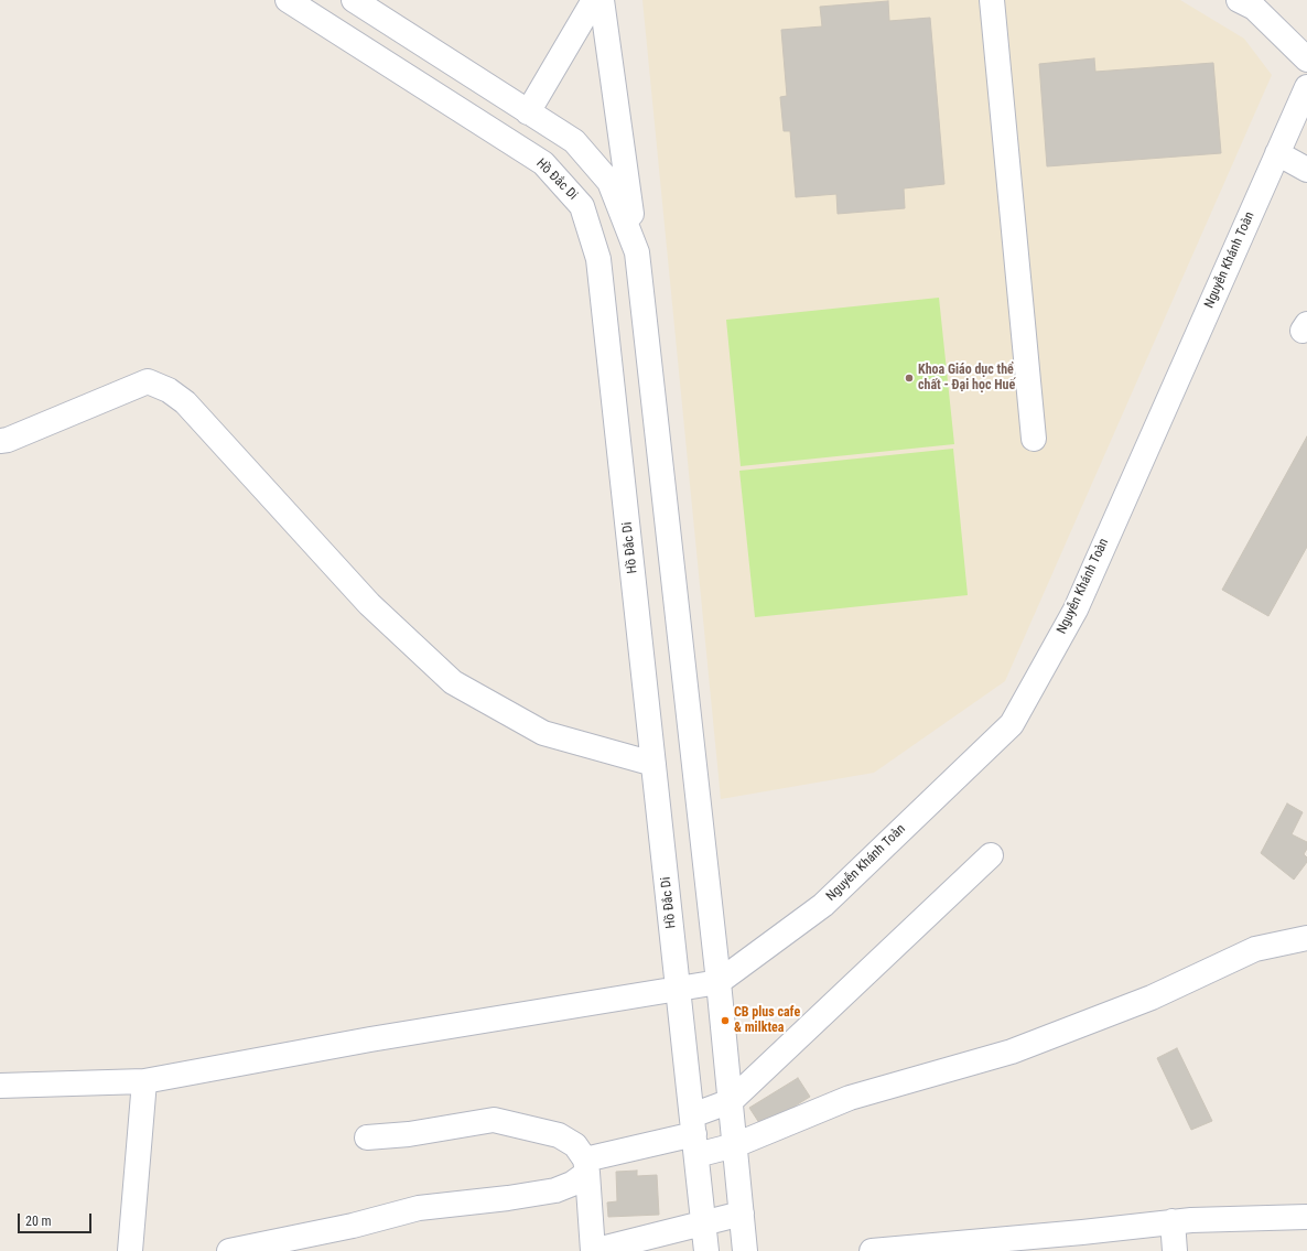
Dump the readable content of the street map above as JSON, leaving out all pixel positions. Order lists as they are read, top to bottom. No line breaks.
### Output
{"streets":{"street":["Hồ Đắc Di","Nguyễn Khánh Toàn"]},"places":["Khoa Giáo dục thể chất - Đại học Huế","CB plus cafe & milktea"],"scale_bar":"20 m"}
